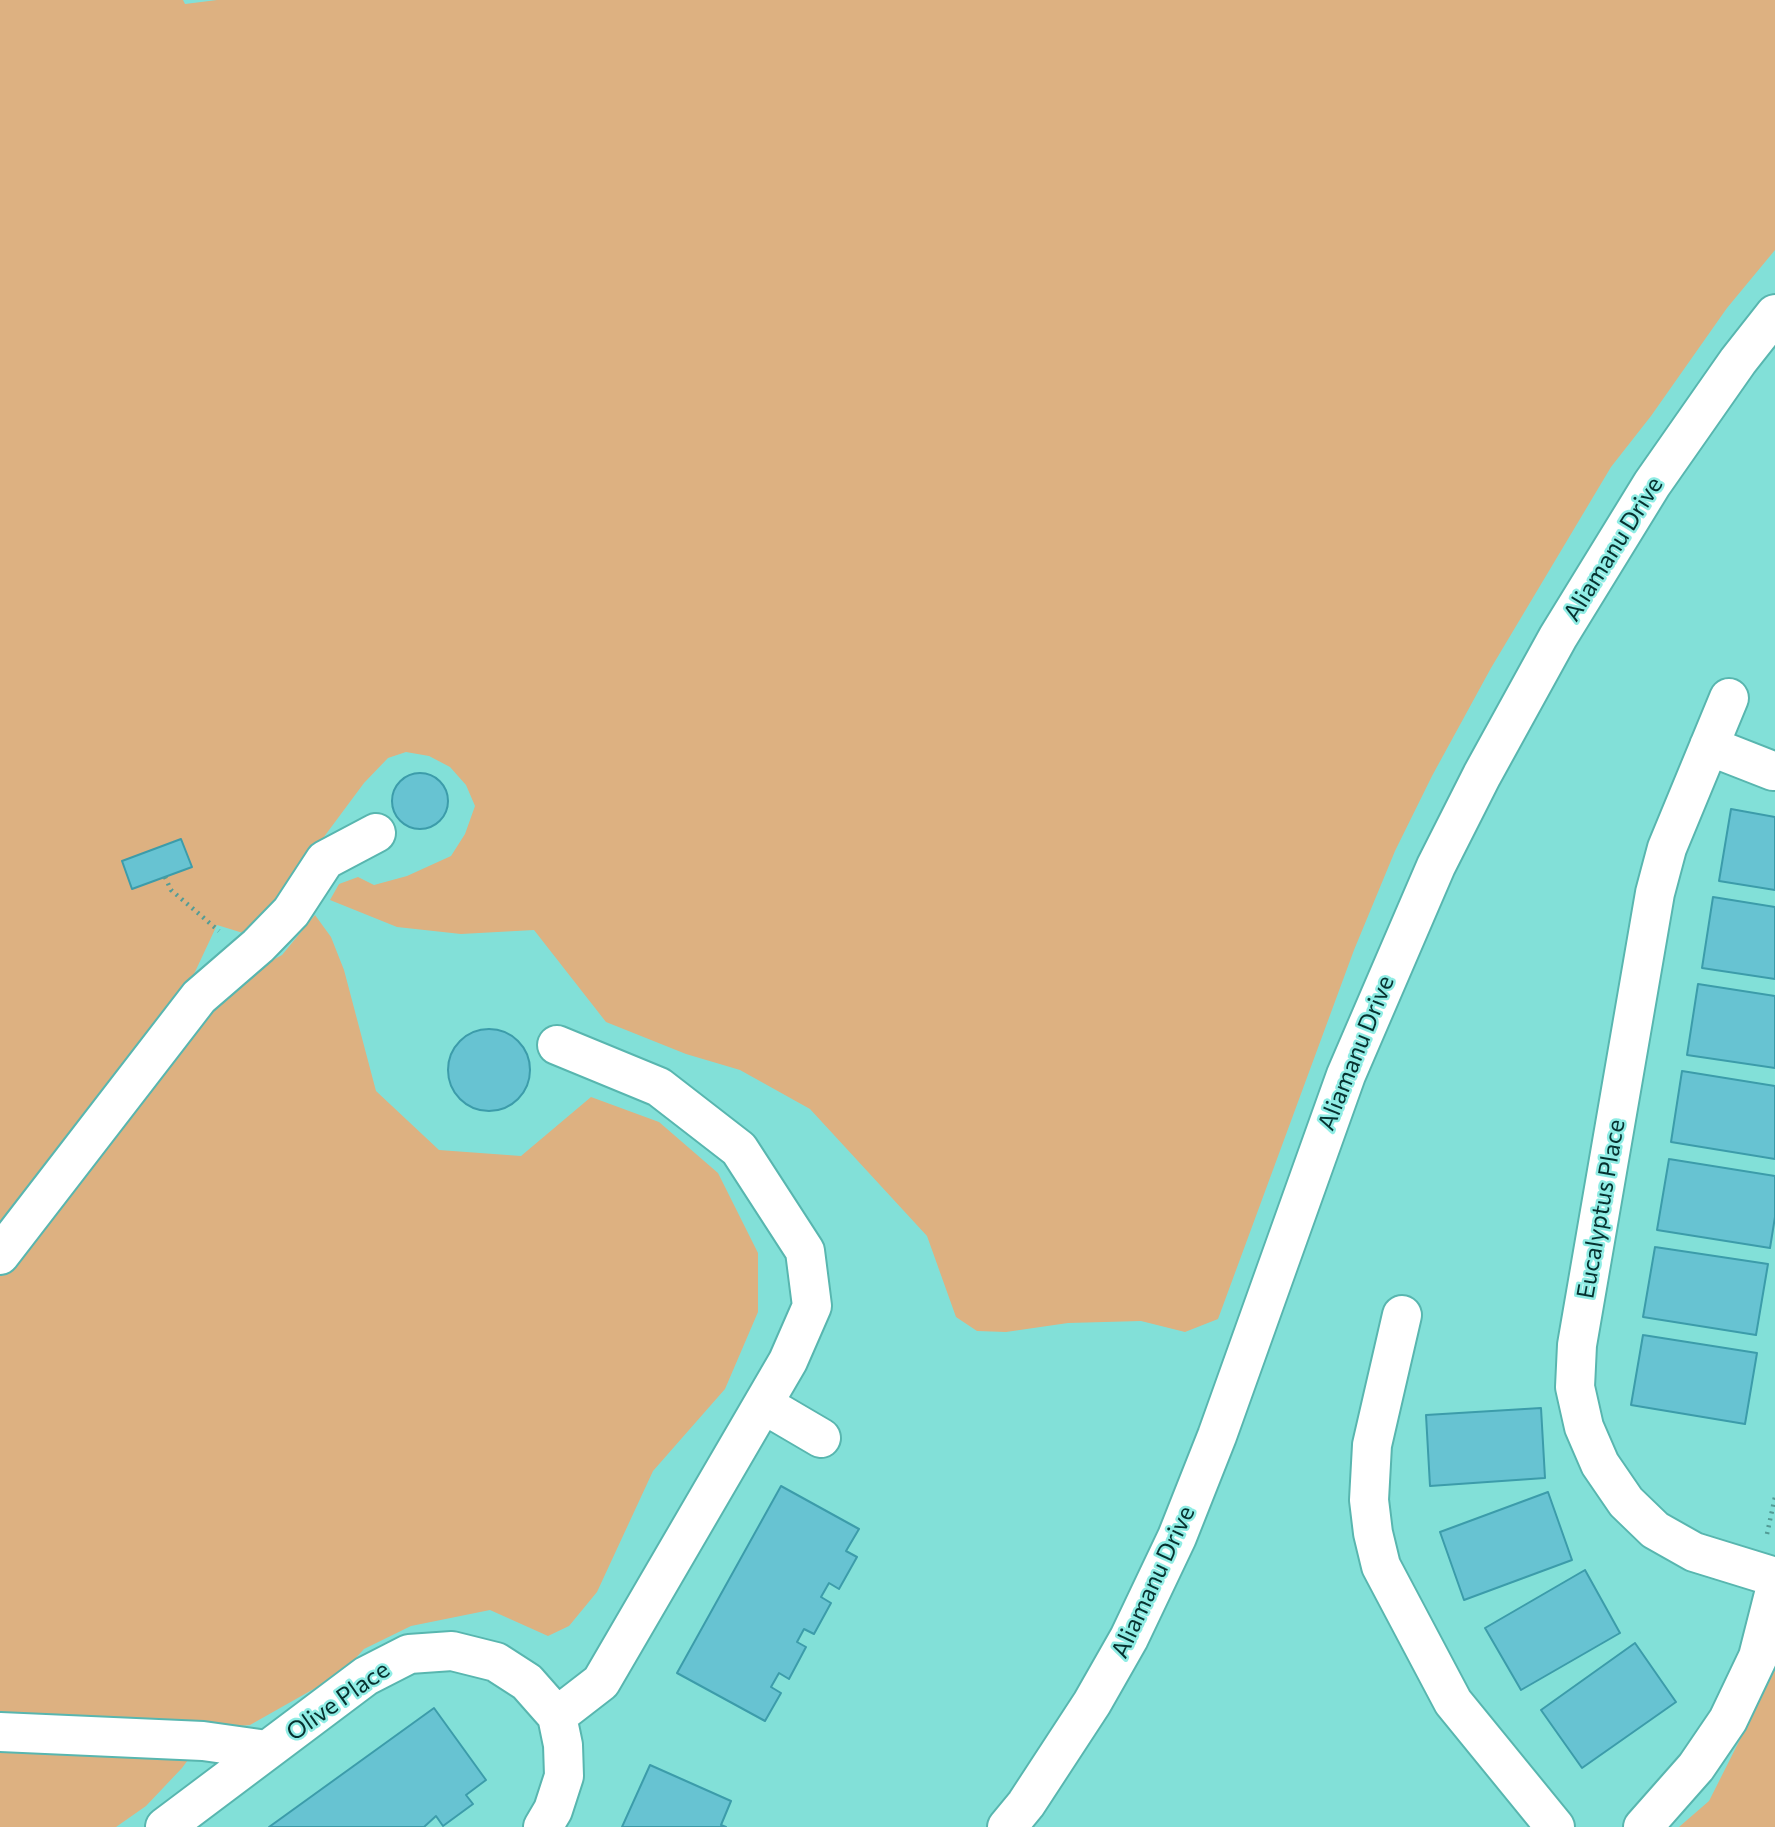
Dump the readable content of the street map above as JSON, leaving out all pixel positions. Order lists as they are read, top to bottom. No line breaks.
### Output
{"streets":{"street":["Aliamanu Drive","Eucalyptus Place","Olive Place"]}}
